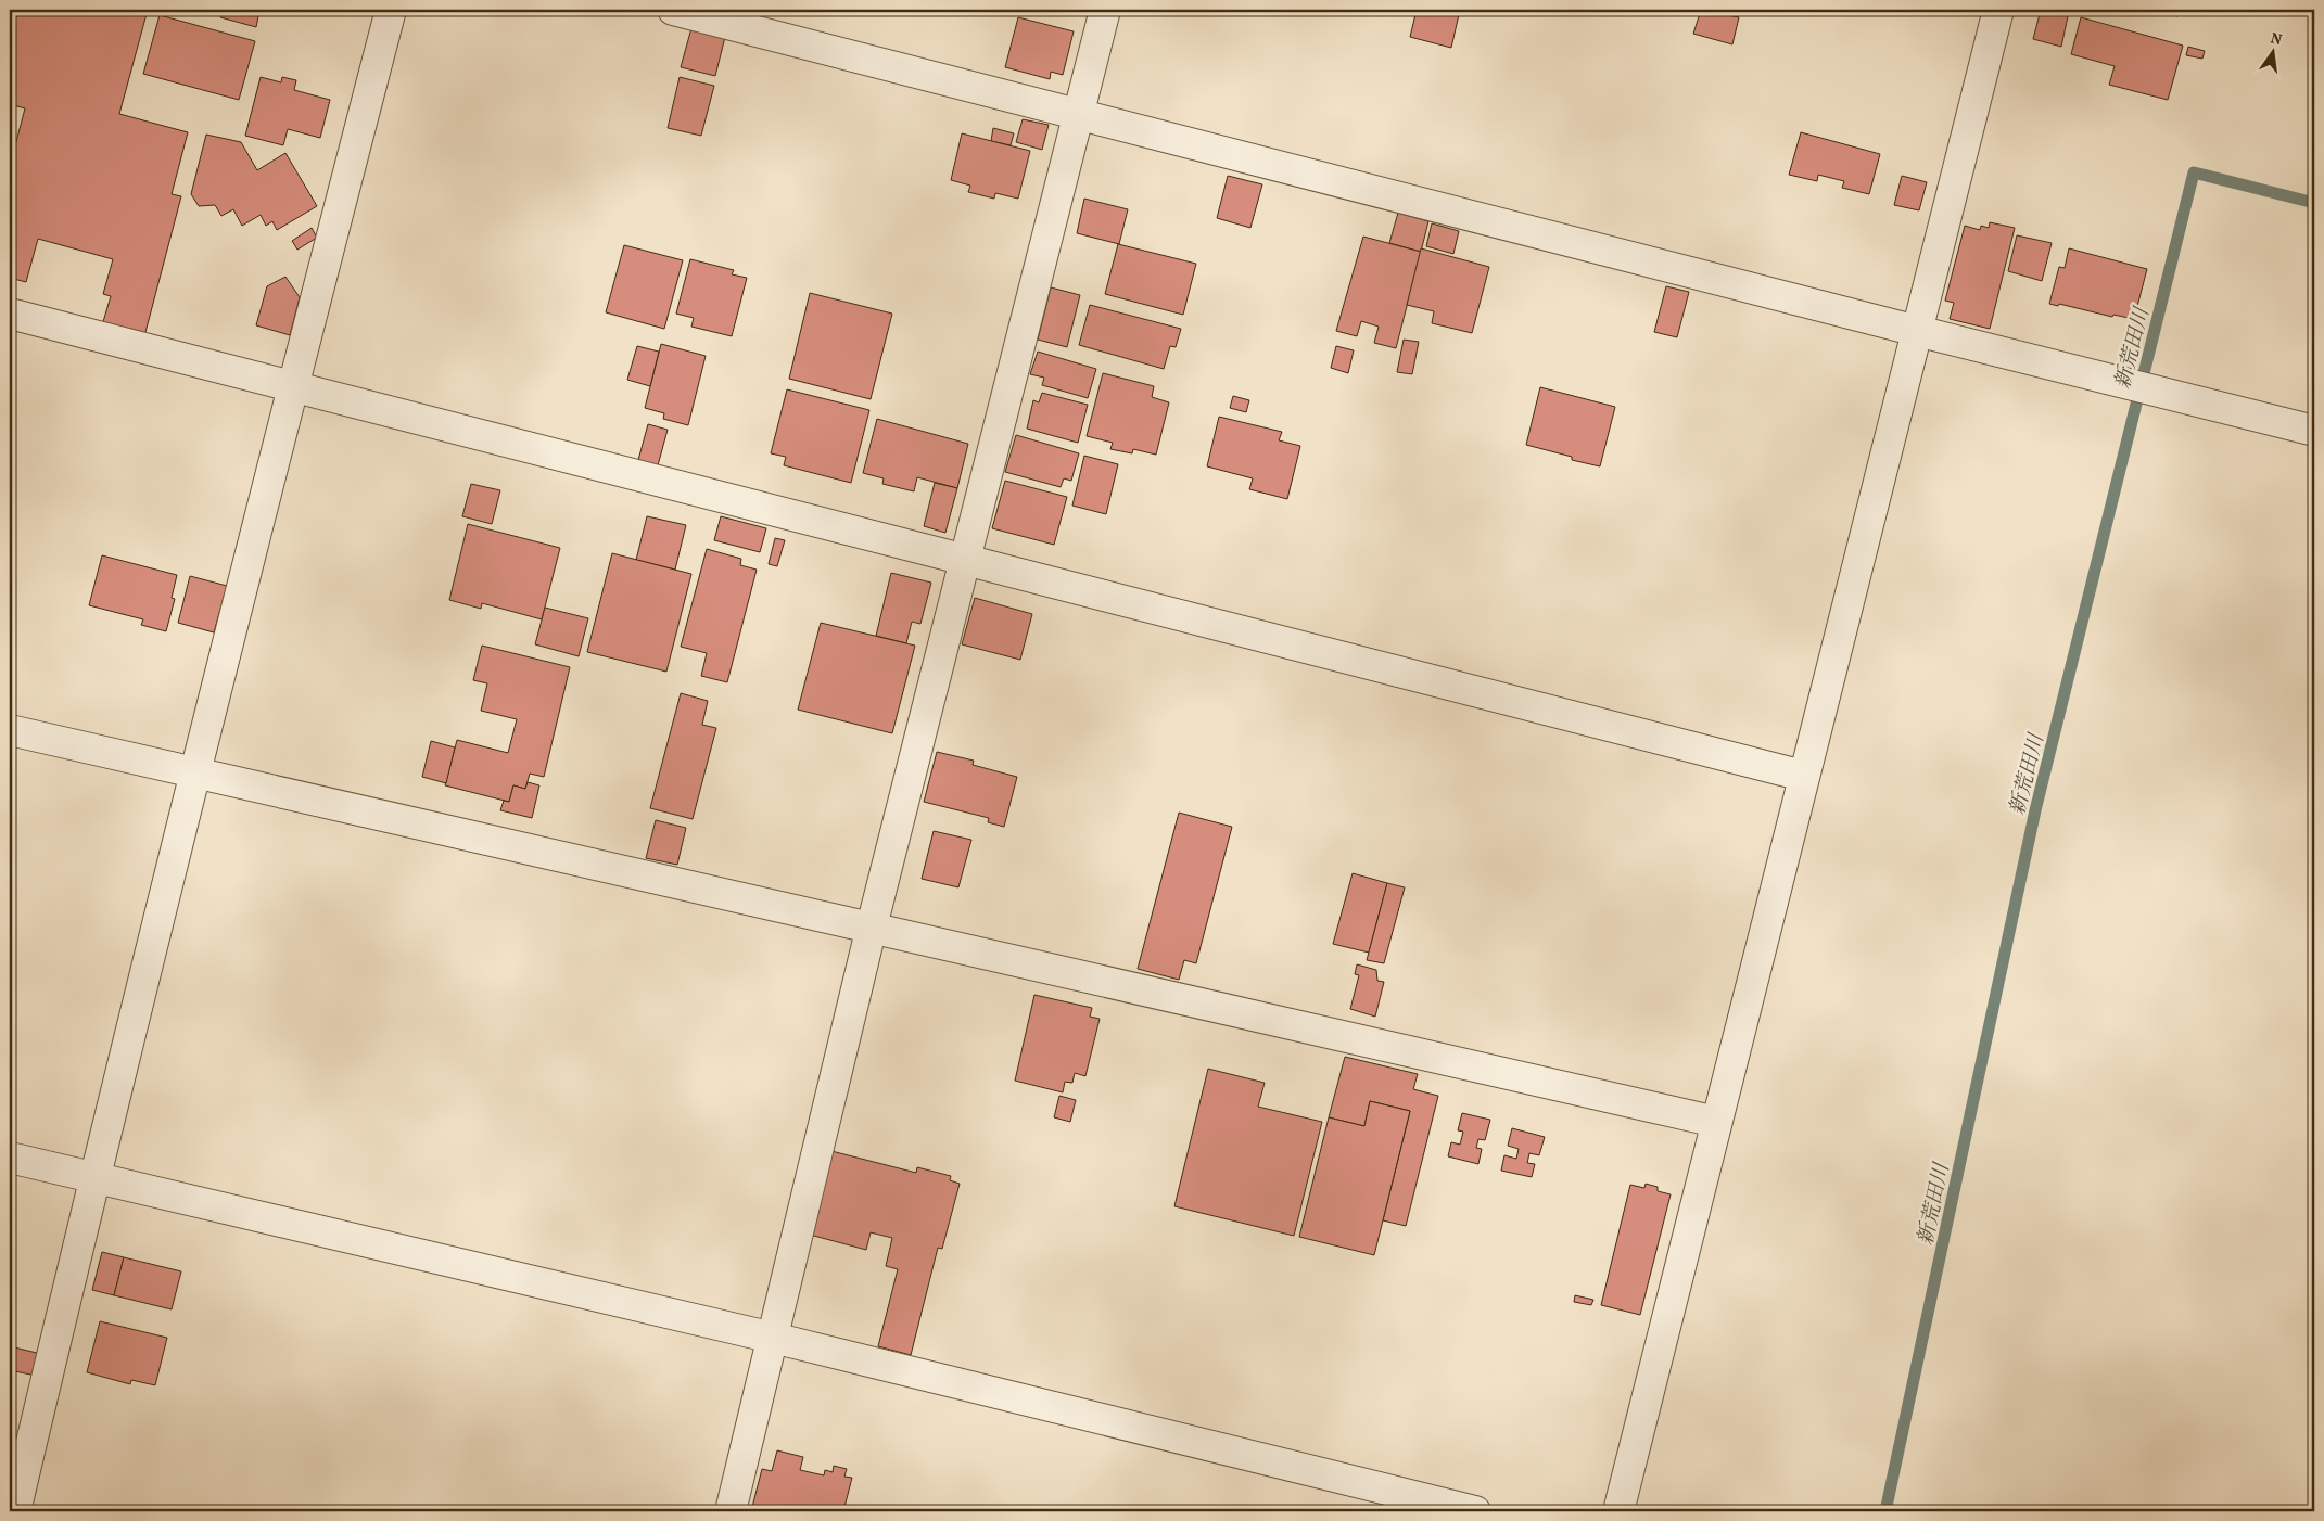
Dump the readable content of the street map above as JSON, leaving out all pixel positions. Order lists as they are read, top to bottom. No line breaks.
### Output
{"water":["新荒田川"],"north":"top"}
